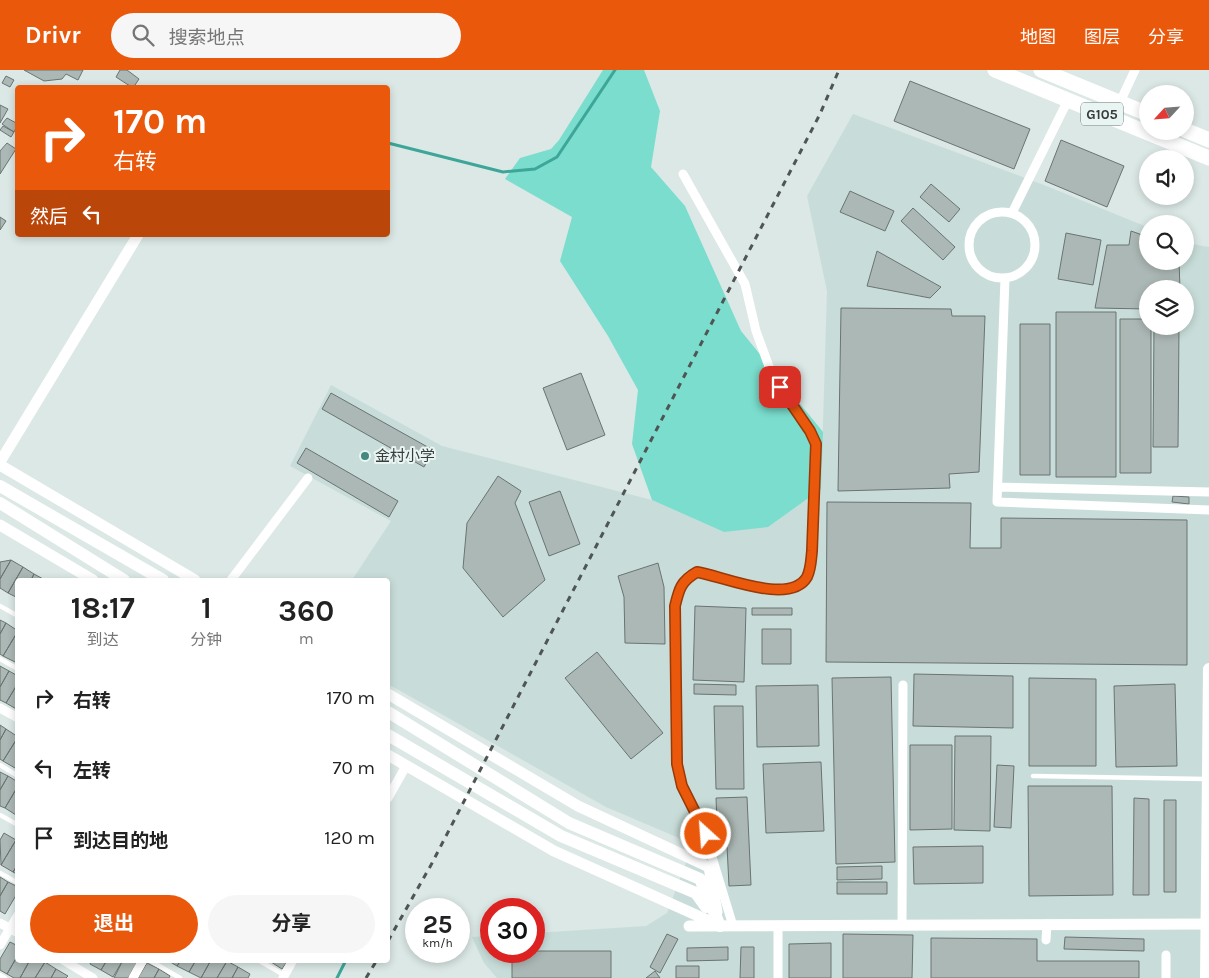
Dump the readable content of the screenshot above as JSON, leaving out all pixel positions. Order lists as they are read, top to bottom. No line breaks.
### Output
{"streets":{"highway":["G105"]},"places":["金村小学"],"north":"bottom left","page":{"header":"Drivr","search":"搜索地点","nav":["地图","图层","分享"],"turn":["170 m","右转"],"then":"然后","eta":["18:17","到达","1","分钟","360","m"],"list":[{"name":"右转","value":"170 m"},{"name":"左转","value":"70 m"},{"name":"到达目的地","value":"120 m"}],"buttons":["退出","分享"],"speed":"25 km/h","limit":"30"}}
